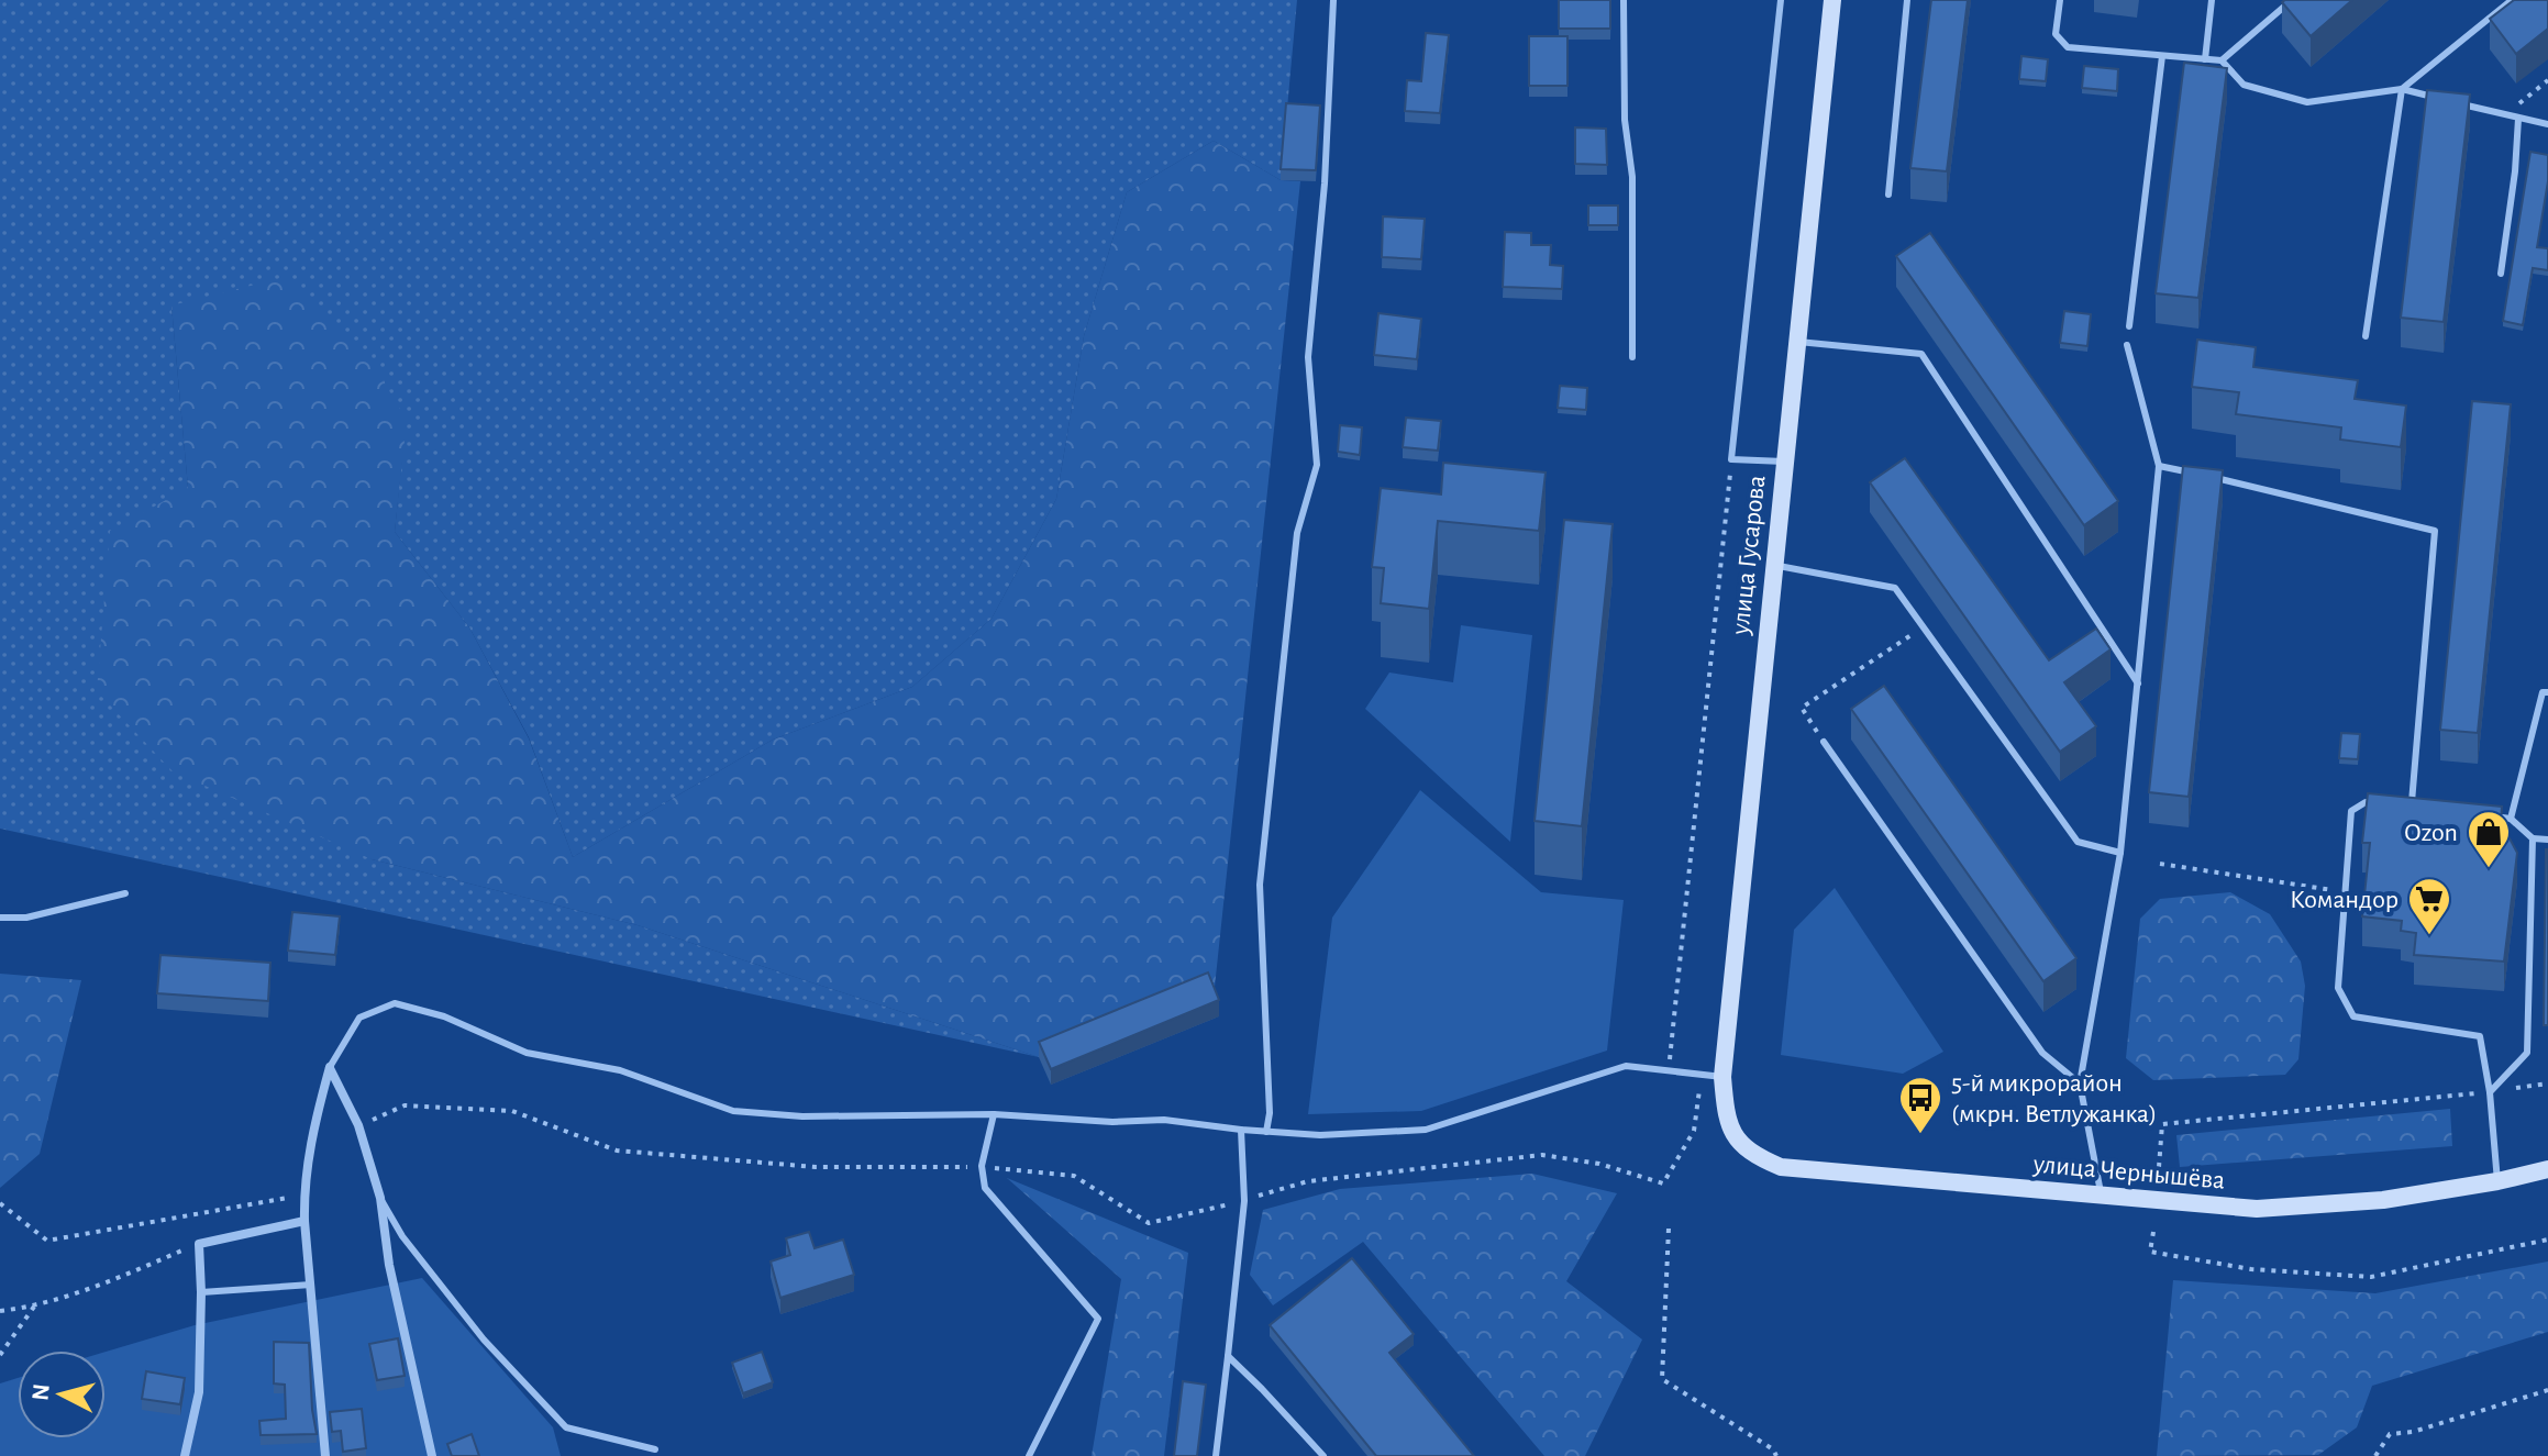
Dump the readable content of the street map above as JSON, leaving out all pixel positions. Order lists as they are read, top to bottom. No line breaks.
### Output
{"streets":{"street":["улица Гусарова","улица Чернышёва"]},"crossings":[["улица Гусарова","улица Чернышёва"]],"places":{"shop":["Ozon"],"supermarket":["Командор"],"bus stop":["5-й микрорайон (мкрн. Ветлужанка)"]},"north":"left"}
